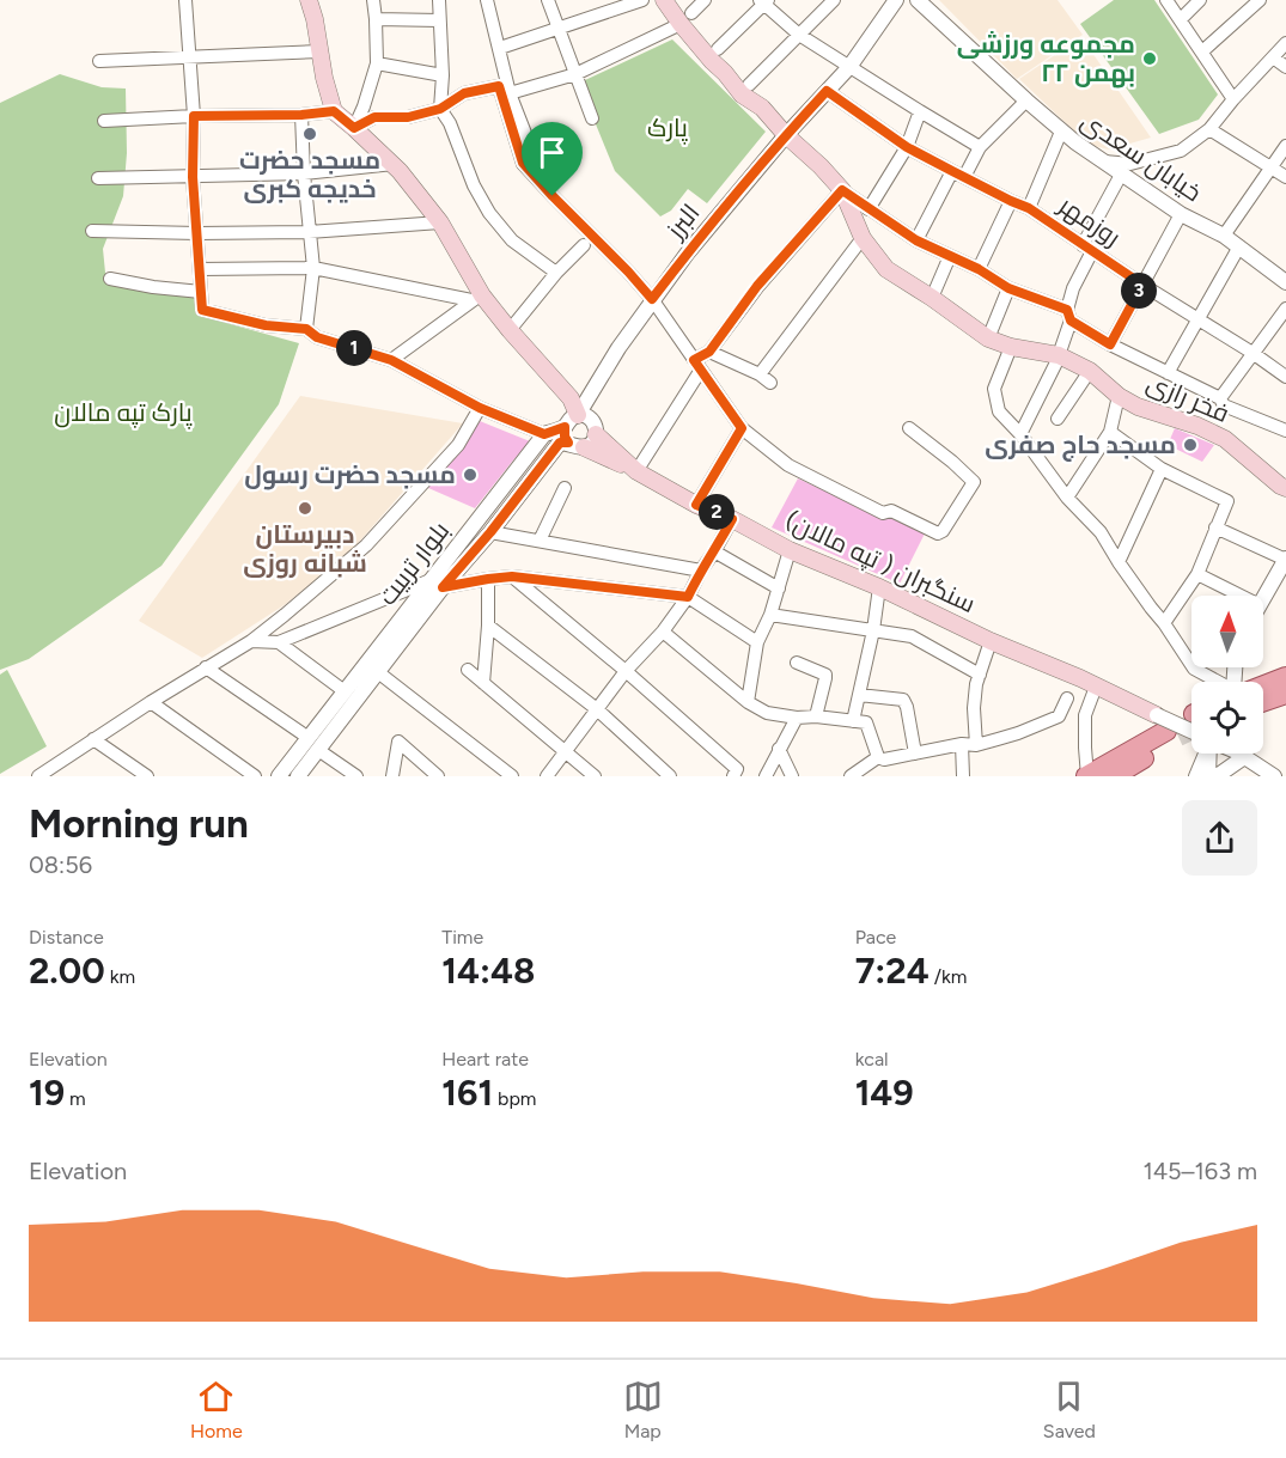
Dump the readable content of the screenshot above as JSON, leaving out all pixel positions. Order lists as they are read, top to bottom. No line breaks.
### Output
{"streets":{"main road":["فخر رازی","سنگبران ( تپه مالان)"],"street":["خیابان سعدی","البرز","روزمهر","بلوار تربیت"]},"crossings":[["البرز","روزمهر"],["البرز","فخر رازی"],["البرز","سنگبران ( تپه مالان)"],["البرز","بلوار تربیت"],["سنگبران ( تپه مالان)","بلوار تربیت"]],"parks":["پارک","پارک تپه مالان"],"places":["مجموعه ورزشی ۲۲ بهمن","مسجد حضرت خدیجه کبری","مسجد حاج صفری","مسجد حضرت رسول","دبیرستان شبانه روزی"],"north":"top","page":{"pins":["3","1","2"],"heading":["Morning run","08:56"],"stats":[["Distance","2.00 km"],["Time","14:48"],["Pace","7:24 /km"],["Elevation","19 m"],["Heart rate","161 bpm"],["kcal","149"]],"chart":["Elevation","145–163 m"],"tabs":["Home","Map","Saved"]}}
